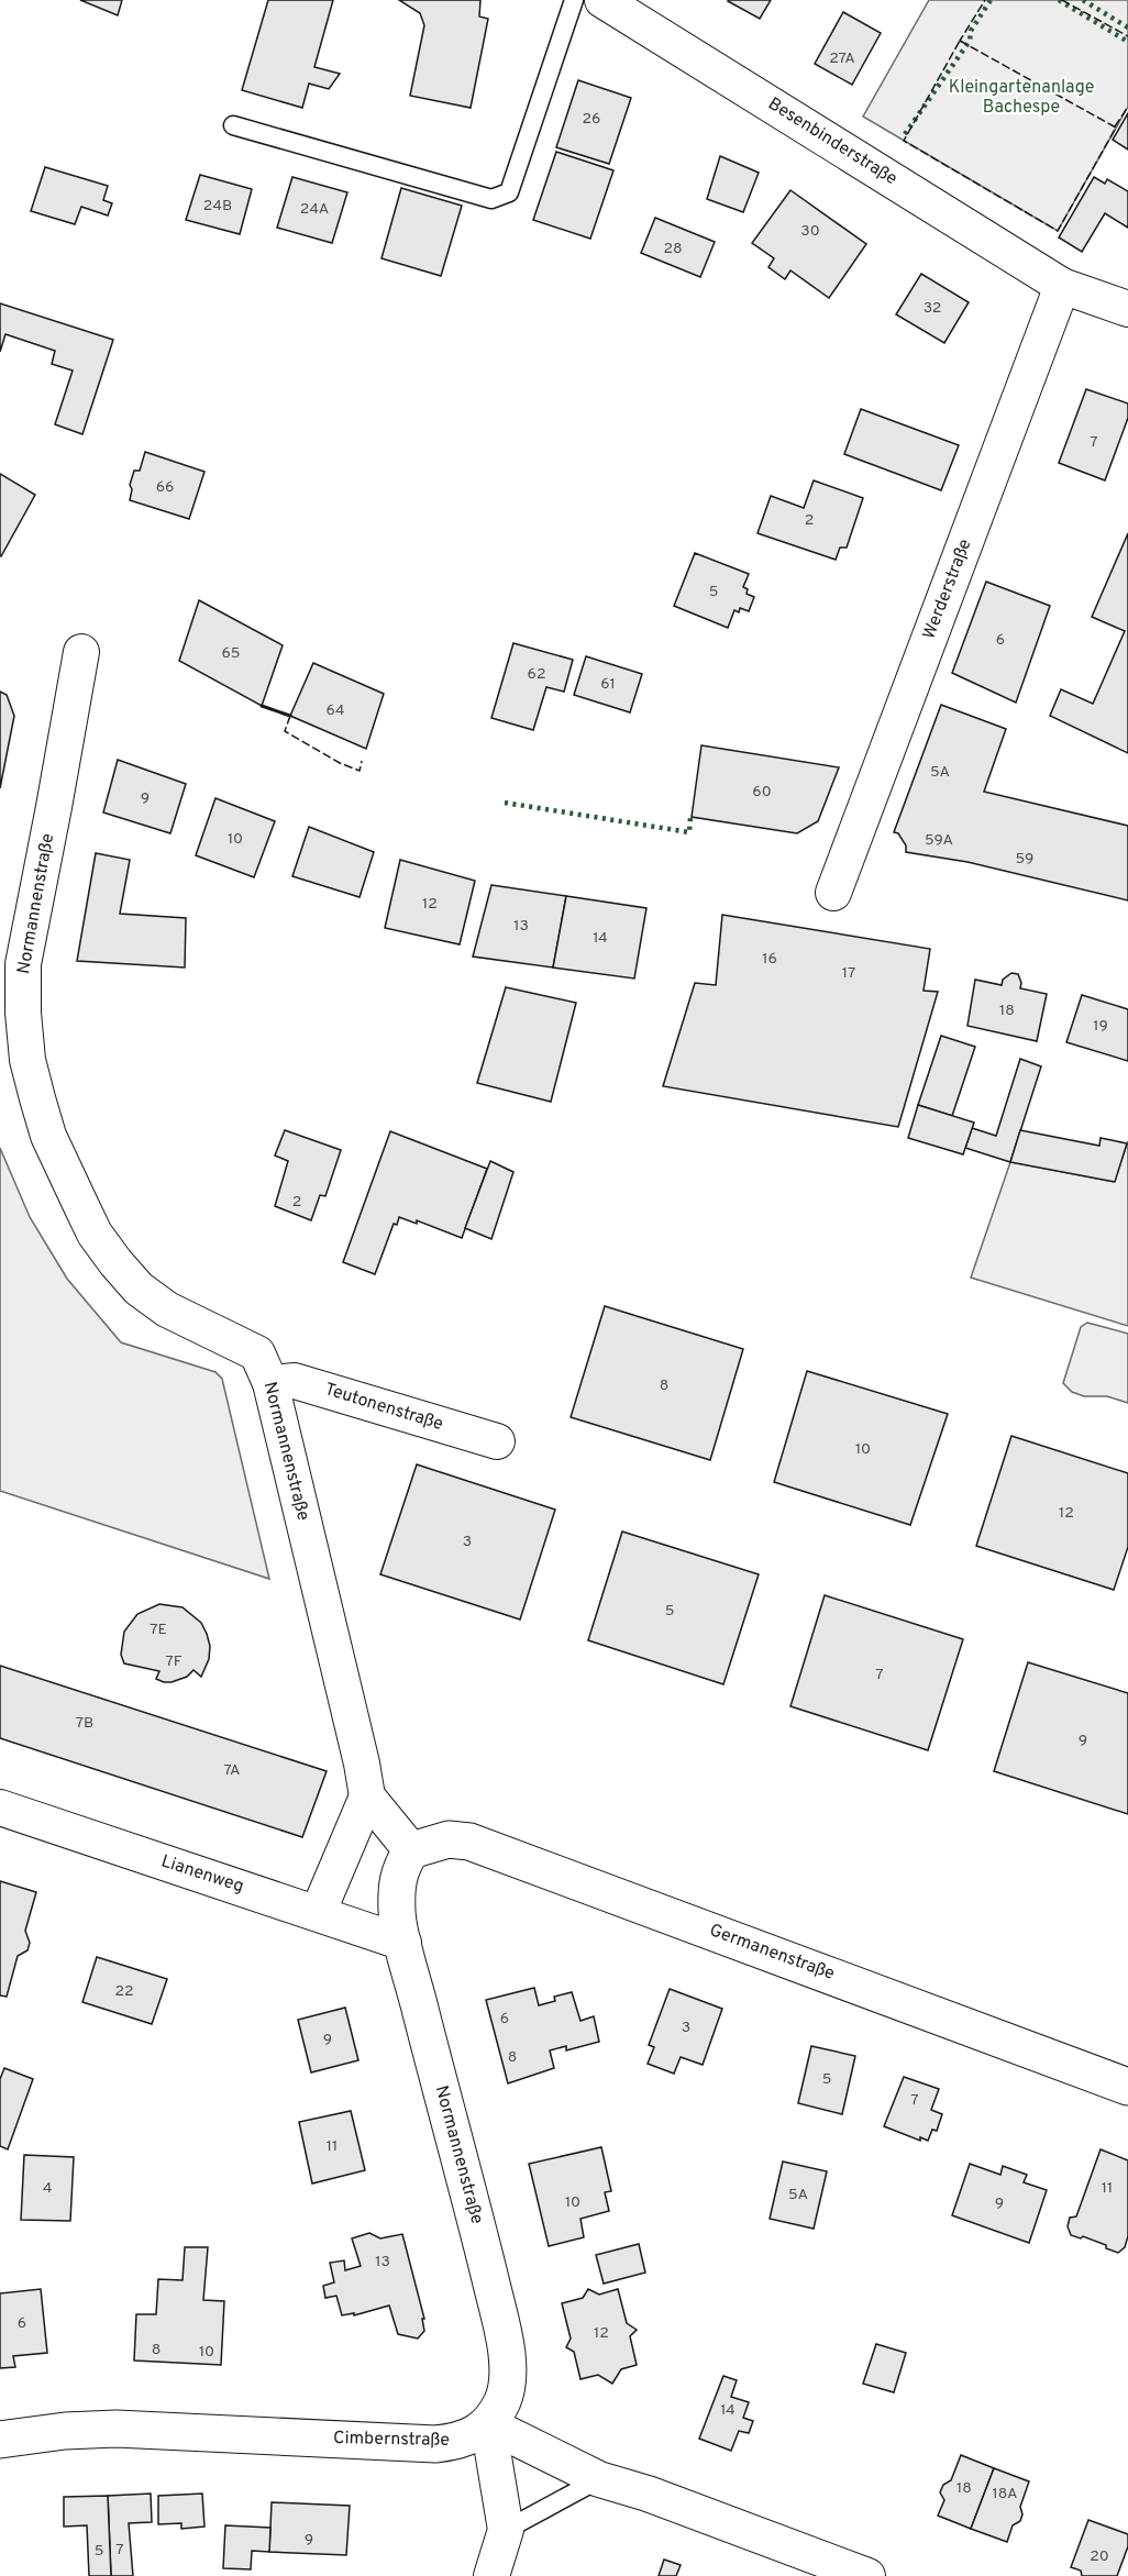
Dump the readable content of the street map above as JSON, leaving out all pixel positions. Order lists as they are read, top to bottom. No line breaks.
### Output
{"streets":{"street":["Besenbinderstraße","Werderstraße","Normannenstraße","Teutonenstraße","Lianenweg","Germanenstraße","Cimbernstraße"]},"crossings":[["Besenbinderstraße","Werderstraße"],["Normannenstraße","Teutonenstraße"],["Normannenstraße","Lianenweg"],["Normannenstraße","Germanenstraße"],["Normannenstraße","Cimbernstraße"]],"parks":["Kleingartenanlage Bachespe"],"house_numbers":["27A","26","24B","24A","30","28","32","7","66","2","5","6","65","62","61","64","5A","60","9","10","59A","59","12","13","14","16","17","18","19","2","8","10","12","3","5","7E","7F","7","7B","9","7A","22","6","3","9","8","5","7","11","4","11","5A","10","9","13","6","12","8","10","14","18","18A","9","7","5","20"]}
